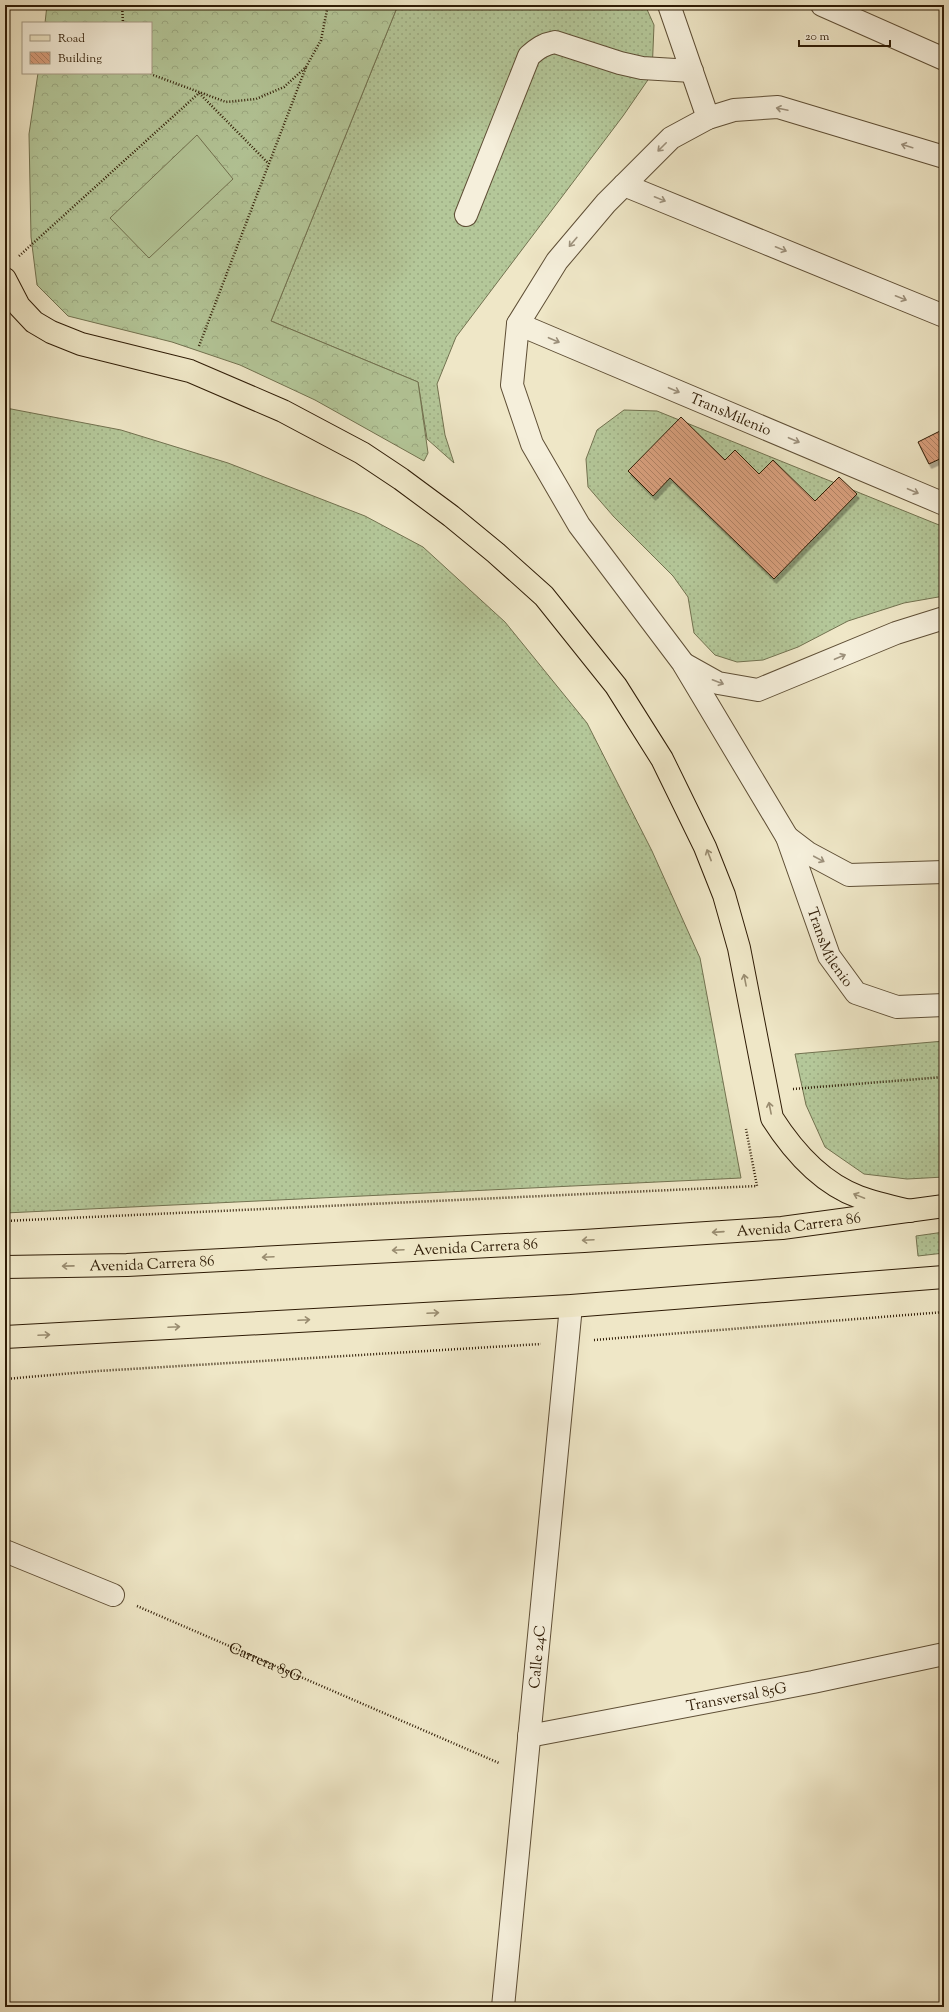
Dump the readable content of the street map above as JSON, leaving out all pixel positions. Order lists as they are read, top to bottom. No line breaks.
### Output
{"streets":{"main road":["Avenida Carrera 86"],"street":["TransMilenio","Calle 24C","Transversal 85G"],"path":["Carrera 85G"]},"crossings":[["Calle 24C","Carrera 85G"],["Calle 24C","Transversal 85G"]],"legend":["Road","Building"],"scale_bar":"20 m"}
